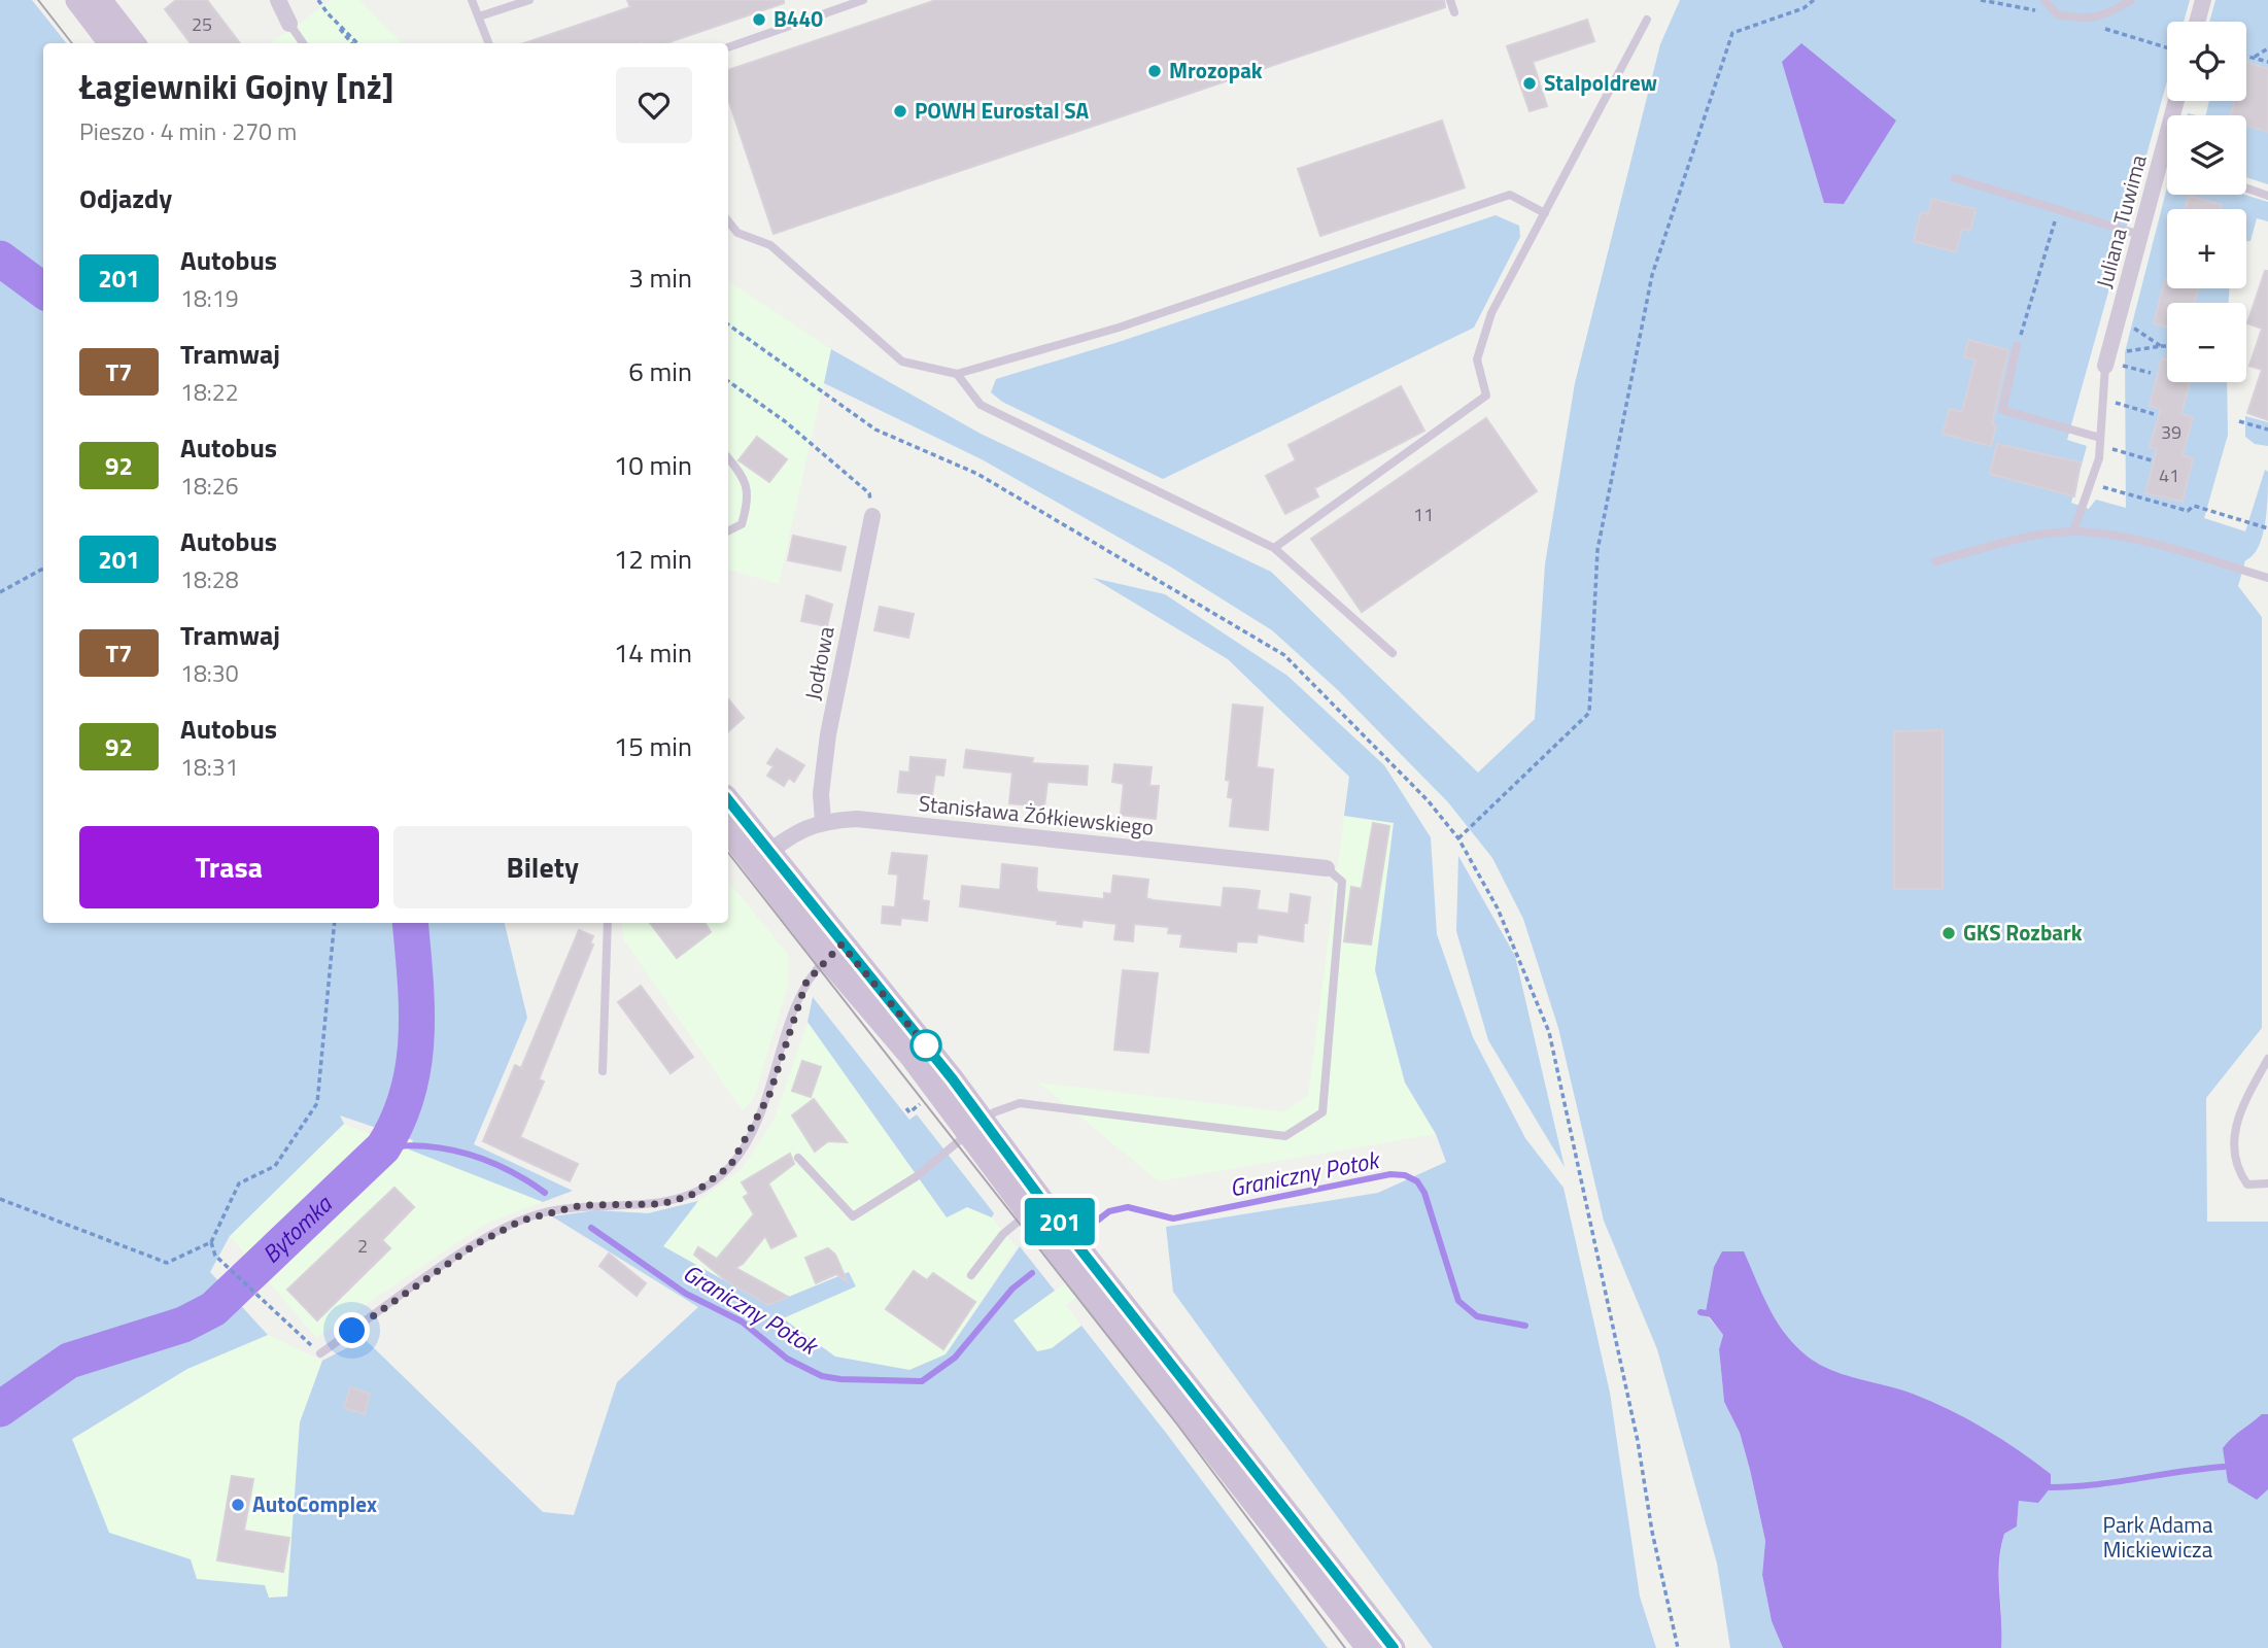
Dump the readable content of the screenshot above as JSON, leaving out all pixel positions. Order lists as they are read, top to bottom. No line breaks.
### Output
{"streets":{"street":["Juliana Tuwima","Jodłowa","Stanisława Żółkiewskiego"]},"crossings":[["Jodłowa","Stanisława Żółkiewskiego"]],"water":["Graniczny Potok","Bytomka"],"parks":["Park Adama Mickiewicza"],"places":["B440","Mrozopak","Stalpoldrew","POWH Eurostal SA","GKS Rozbark","AutoComplex"],"lines":["bus line 201"],"house_numbers":["25","39","41","11","2"],"page":{"on_map":"201","map_buttons":["+","−"],"heading":[["Łagiewniki Gojny [nż]","Pieszo · 4 min · 270 m"],"Odjazdy"],"list":[{"mark":"201","name":"Autobus","note":"18:19","value":"3 min"},{"mark":"T7","name":"Tramwaj","note":"18:22","value":"6 min"},{"mark":"92","name":"Autobus","note":"18:26","value":"10 min"},{"mark":"201","name":"Autobus","note":"18:28","value":"12 min"},{"mark":"T7","name":"Tramwaj","note":"18:30","value":"14 min"},{"mark":"92","name":"Autobus","note":"18:31","value":"15 min"}],"buttons":["Trasa","Bilety"]}}
